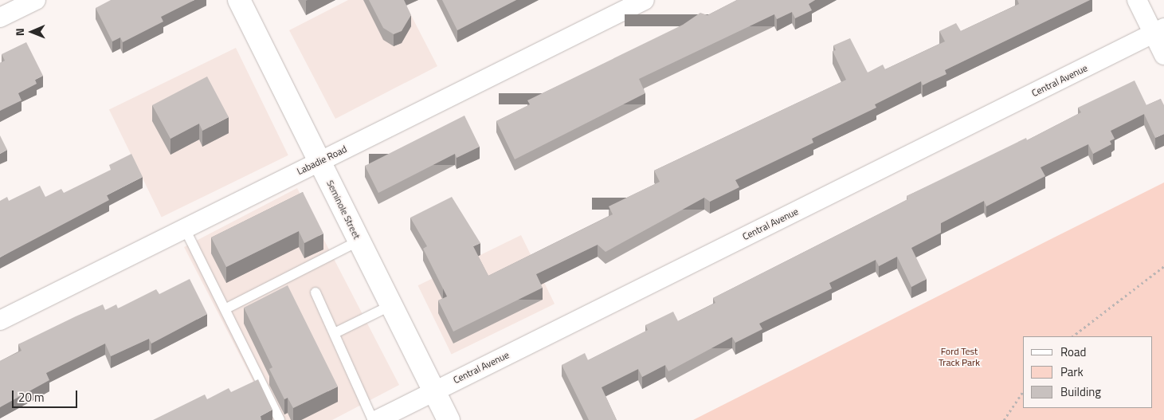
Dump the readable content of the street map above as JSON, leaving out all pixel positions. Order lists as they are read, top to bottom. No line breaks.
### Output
{"streets":{"street":["Central Avenue","Labadie Road","Seminole Street"]},"crossings":[["Central Avenue","Seminole Street"],["Labadie Road","Seminole Street"]],"parks":["Ford Test Track Park"],"legend":["Road","Park","Building"],"scale_bar":"20 m","north":"left"}
